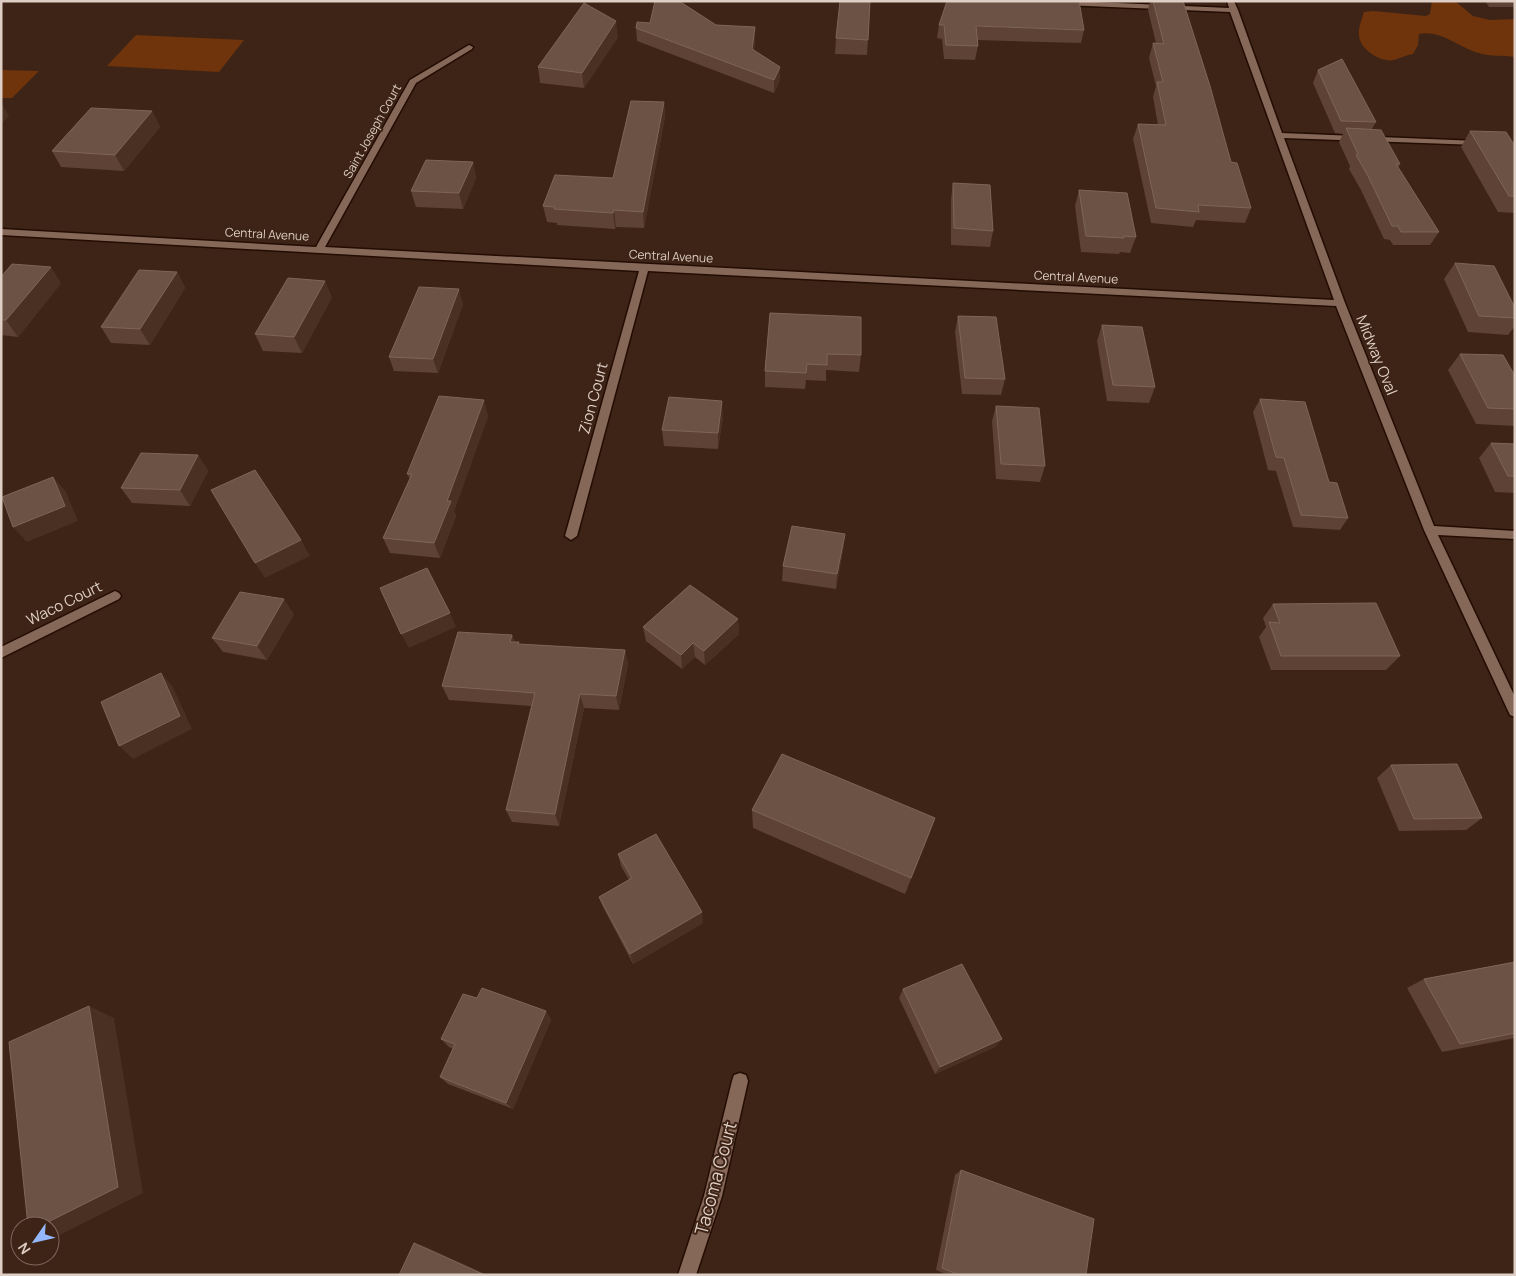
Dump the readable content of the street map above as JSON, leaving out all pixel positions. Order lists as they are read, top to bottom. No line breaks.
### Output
{"streets":{"street":["Saint Joseph Court","Central Avenue","Midway Oval","Zion Court","Waco Court","Tacoma Court"]},"crossings":[["Saint Joseph Court","Central Avenue"],["Central Avenue","Midway Oval"],["Central Avenue","Zion Court"]],"north":"bottom left"}
